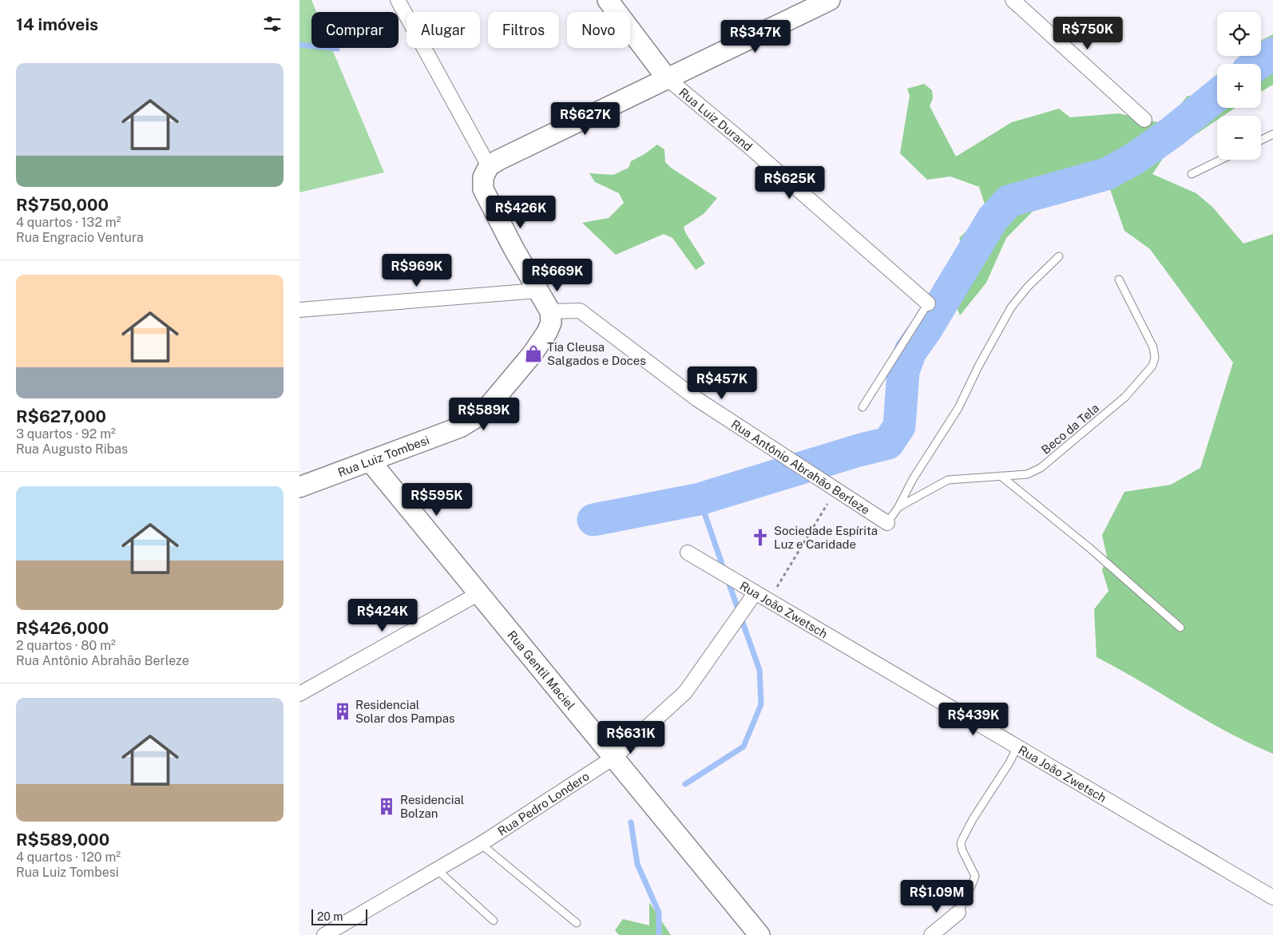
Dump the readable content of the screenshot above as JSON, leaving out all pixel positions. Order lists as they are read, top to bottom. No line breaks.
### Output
{"streets":{"street":["Rua Luiz Durand","Rua Luiz Tombesi","Rua Antônio Abrahão Berleze","Rua João Zwetsch","Rua Gentil Maciel","Rua Pedro Londero"],"lane":["Beco da Tela"]},"crossings":[["Beco da Tela","Rua Antônio Abrahão Berleze"],["Rua Luiz Tombesi","Rua Antônio Abrahão Berleze"],["Rua Luiz Tombesi","Rua Gentil Maciel"],["Rua João Zwetsch","Rua Pedro Londero"],["Rua Gentil Maciel","Rua Pedro Londero"]],"places":{"shop":["Tia Cleusa Salgados e Doces"],"church":["Sociedade Espírita Luz e Caridade"],"building":["Residencial Solar dos Pampas","Residencial Bolzan"]},"scale_bar":"20 m","page":{"heading":"14 imóveis","map_buttons":["+","−"],"chip":["Comprar","Alugar","Filtros","Novo"],"price":["R$750K","R$347K","R$627K","R$625K","R$426K","R$969K","R$669K","R$457K","R$589K","R$595K","R$424K","R$439K","R$631K","R$1.09M"],"list":[{"name":"R$750,000","note":"4 quartos · 132 m² · Rua Engracio Ventura"},{"name":"R$627,000","note":"3 quartos · 92 m² · Rua Augusto Ribas"},{"name":"R$426,000","note":"2 quartos · 80 m² · Rua Antônio Abrahão Berleze"},{"name":"R$589,000","note":"4 quartos · 120 m² · Rua Luiz Tombesi"}],"scale":"20 m"}}
